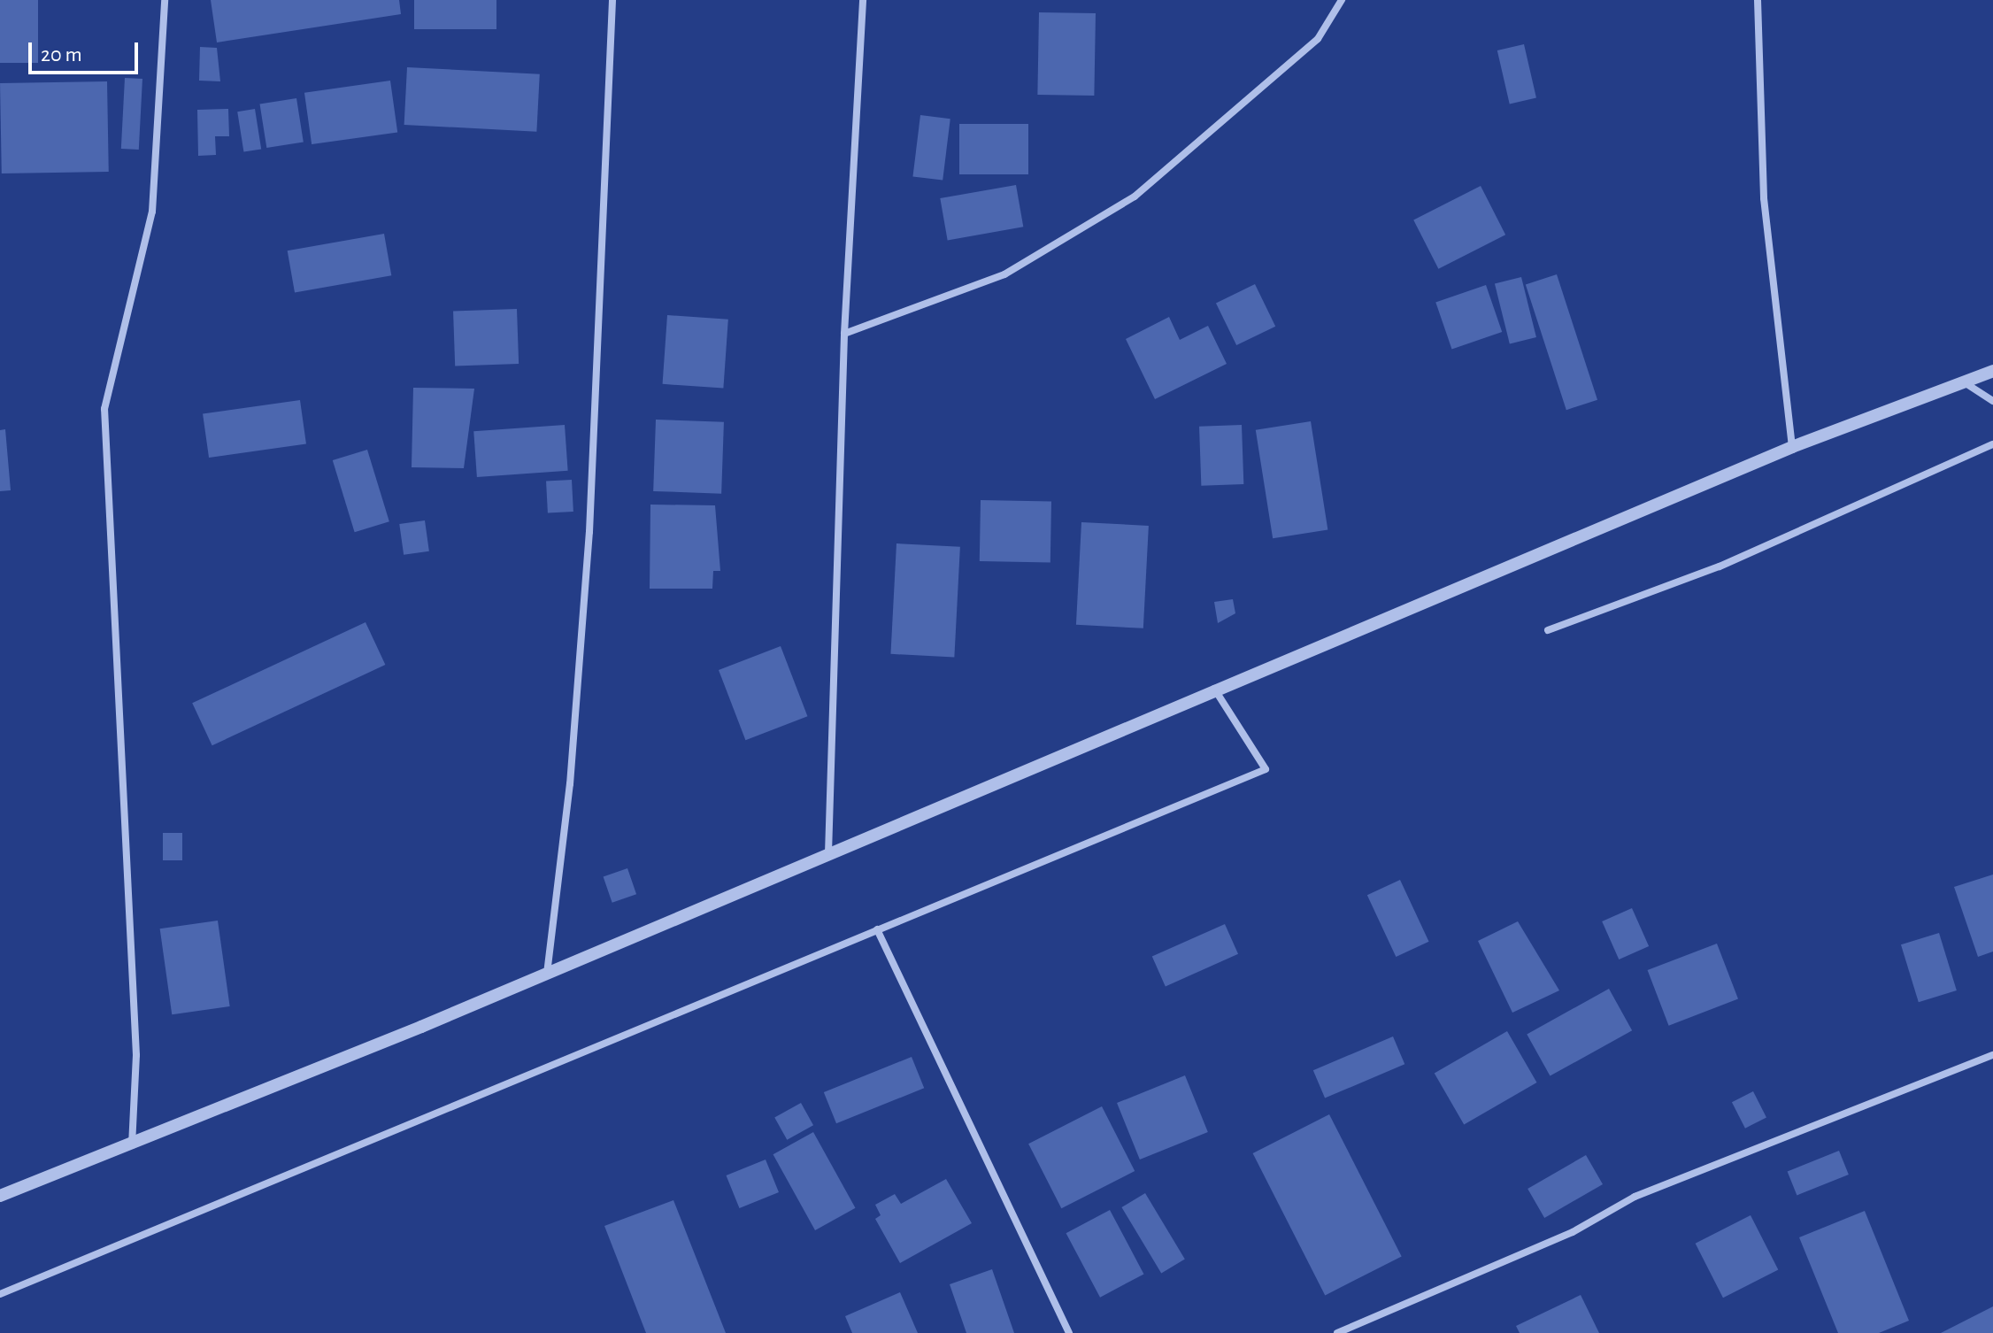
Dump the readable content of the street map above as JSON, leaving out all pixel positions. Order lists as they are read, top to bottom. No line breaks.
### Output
{"scale_bar":"20 m"}
